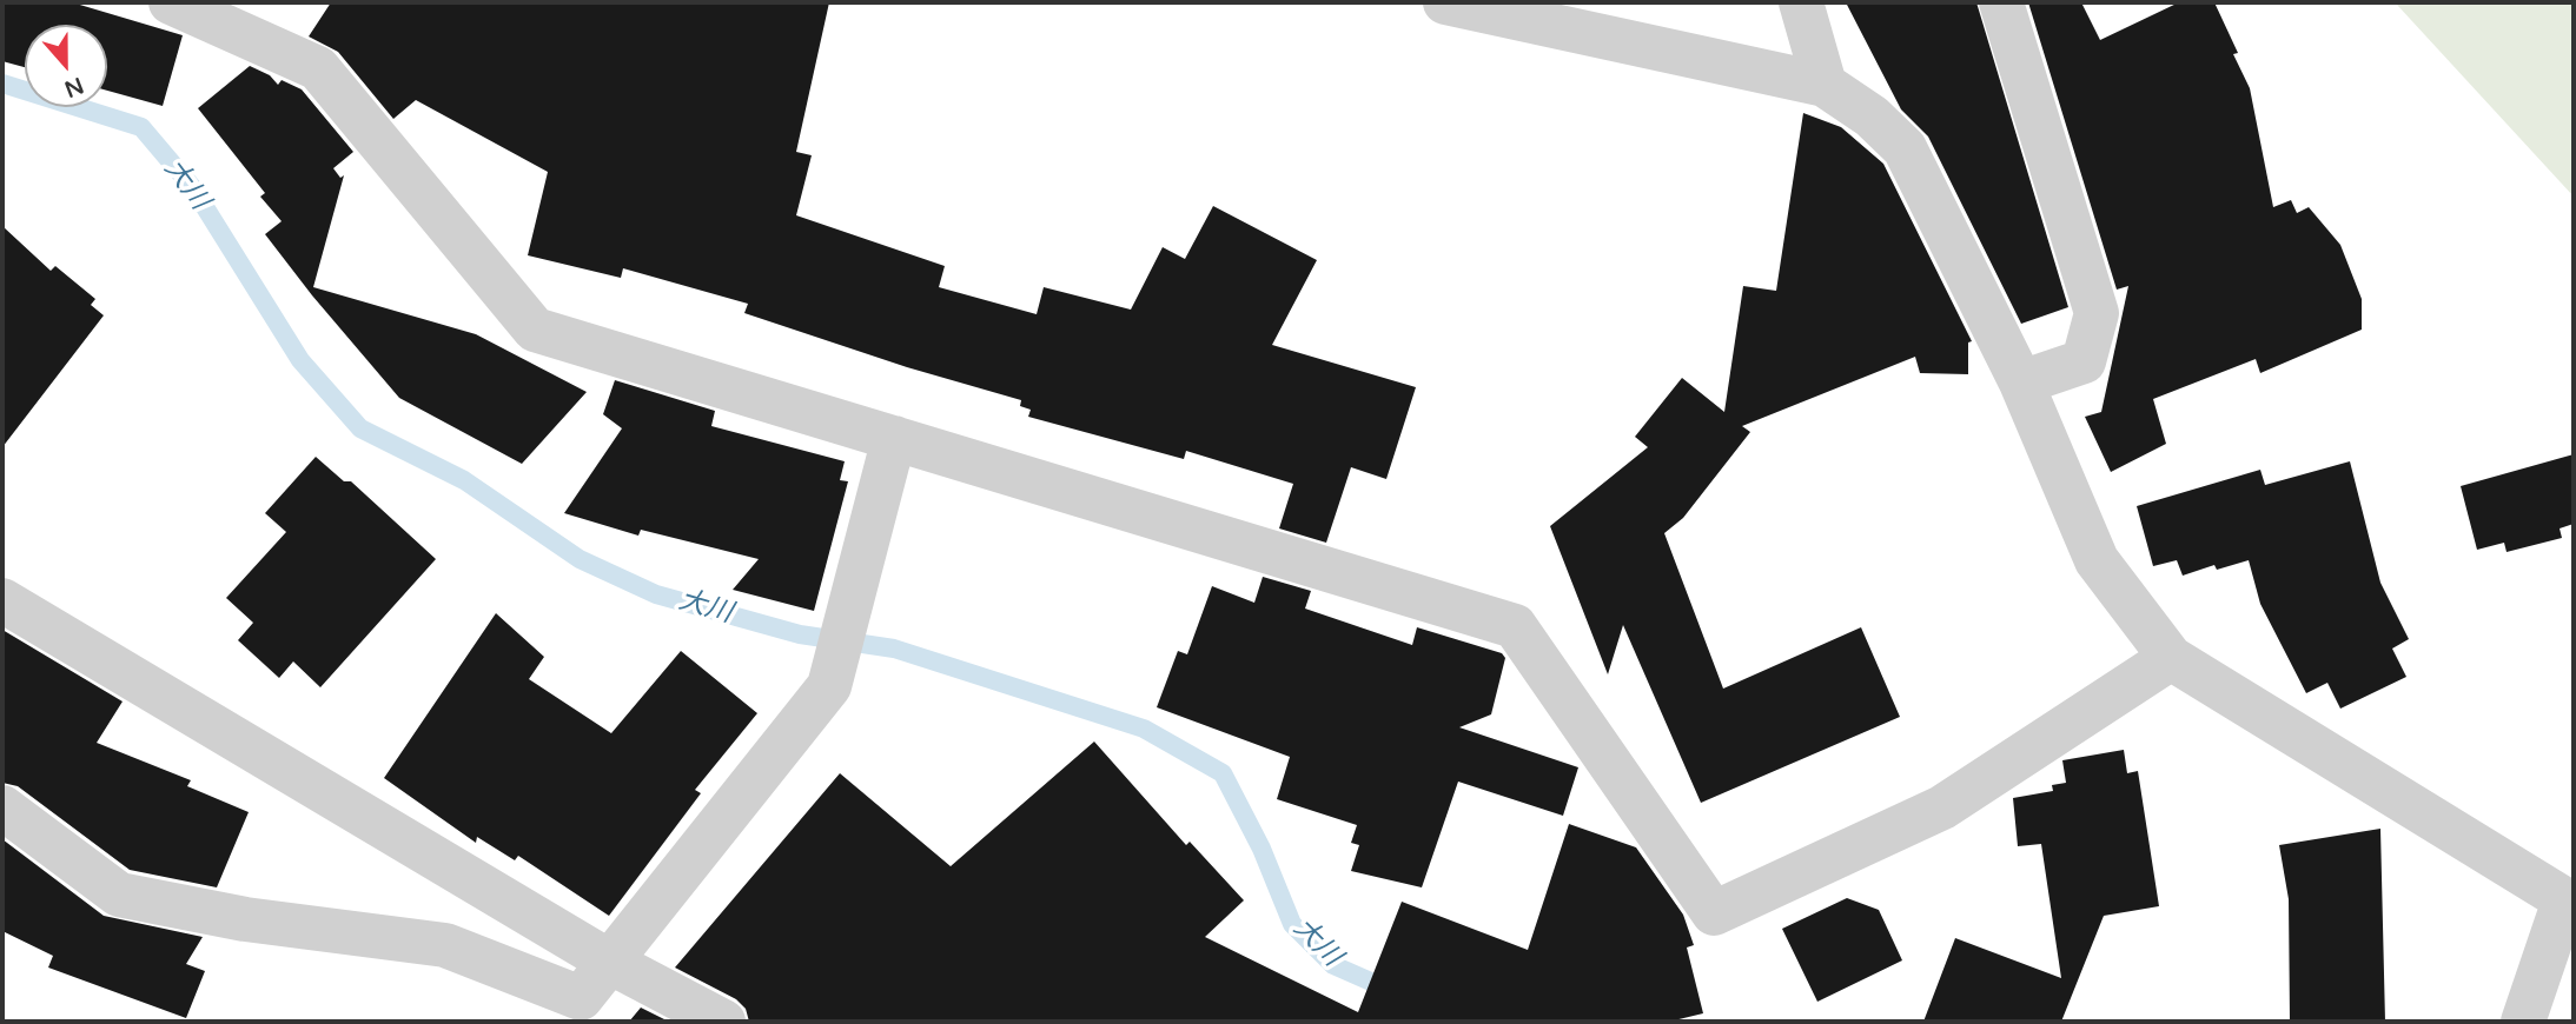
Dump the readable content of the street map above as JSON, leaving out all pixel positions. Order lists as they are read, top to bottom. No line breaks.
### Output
{"water":["大川"],"north":"bottom"}
